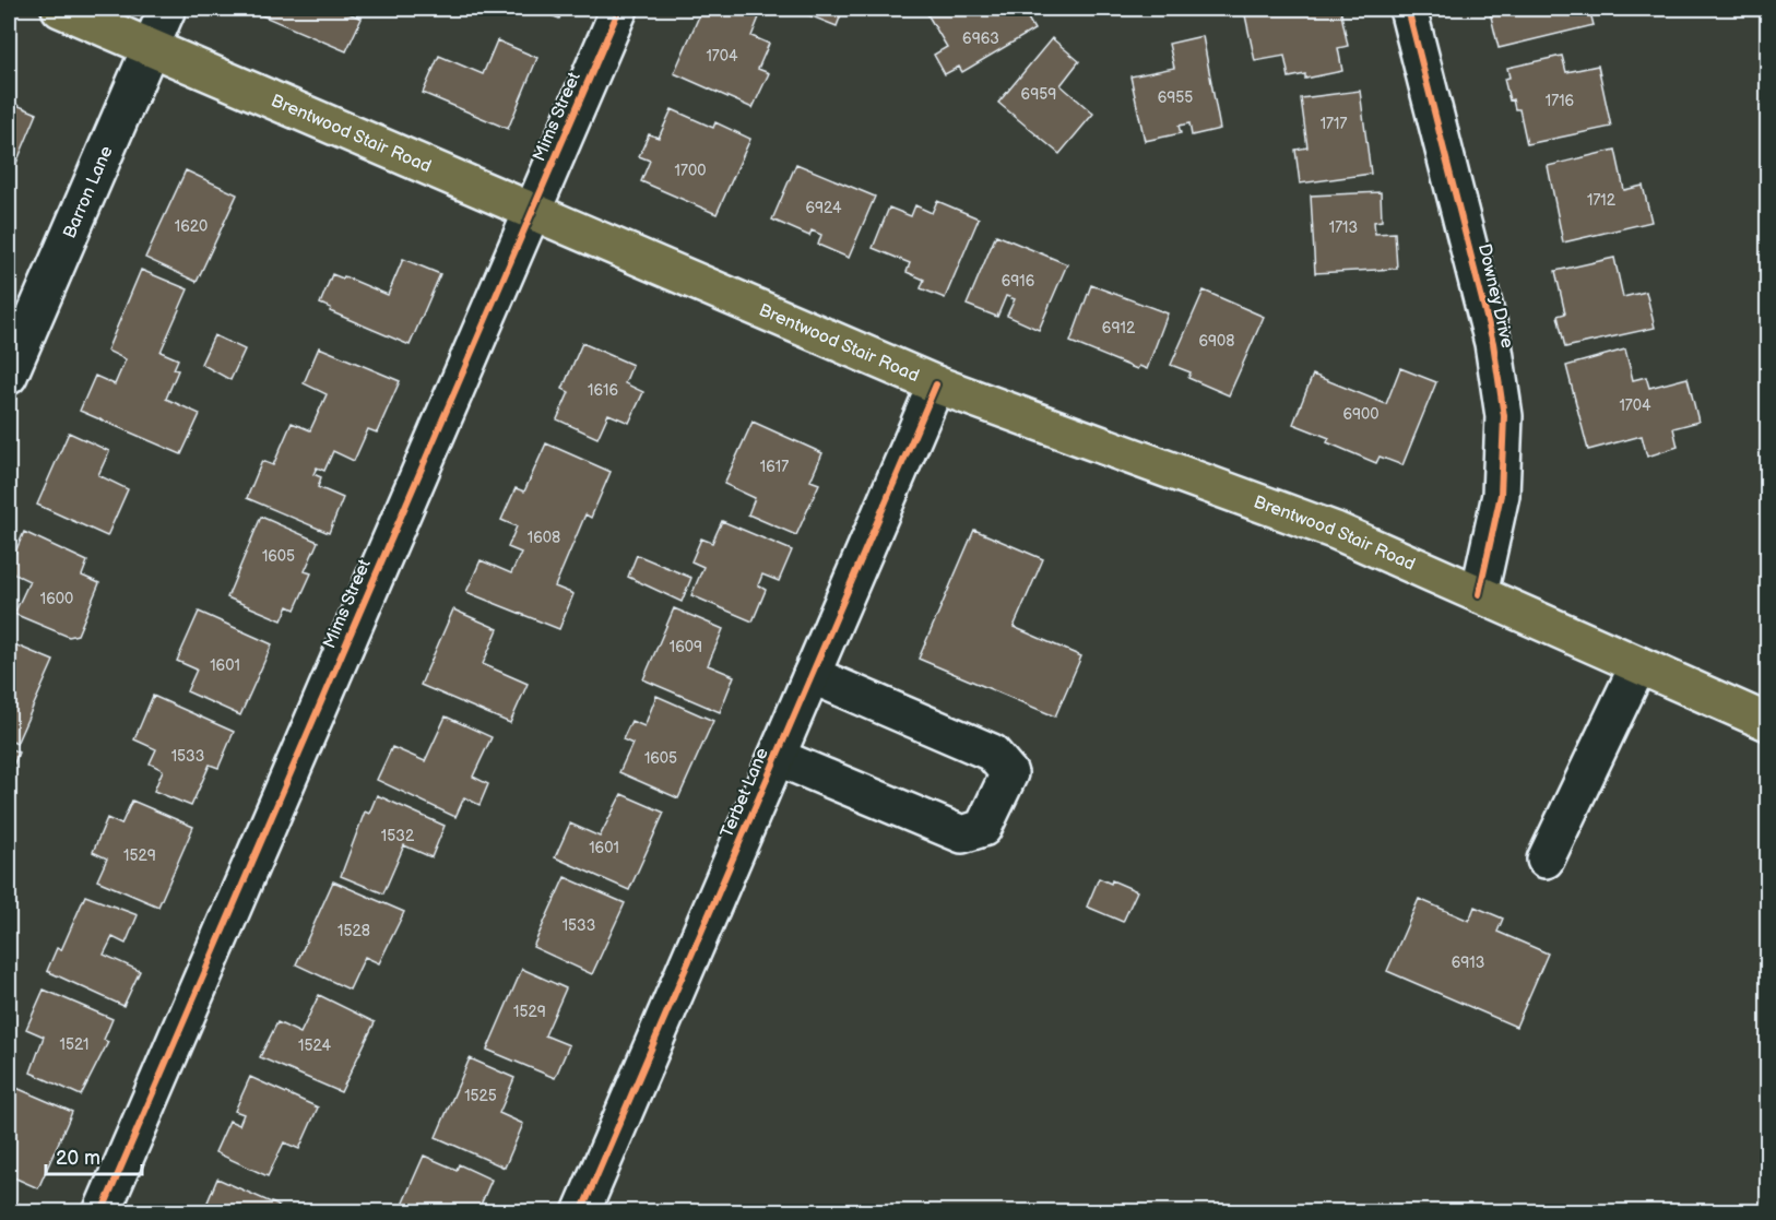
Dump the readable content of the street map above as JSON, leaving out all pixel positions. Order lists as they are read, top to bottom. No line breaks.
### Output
{"streets":{"main road":["Brentwood Stair Road"],"street":["Mims Street","Barron Lane","Downey Drive","Terbet Lane"]},"crossings":[["Mims Street","Brentwood Stair Road"],["Brentwood Stair Road","Barron Lane"],["Brentwood Stair Road","Downey Drive"],["Brentwood Stair Road","Terbet Lane"]],"house_numbers":["6963","1704","6959","6955","1716","1717","1700","1712","6924","1620","1713","6916","6912","6908","1616","1704","6900","1617","1608","1605","1600","1609","1601","1533","1605","1532","1601","1529","1533","1528","6913","1529","1521","1524","1525"],"scale_bar":"20 m"}
